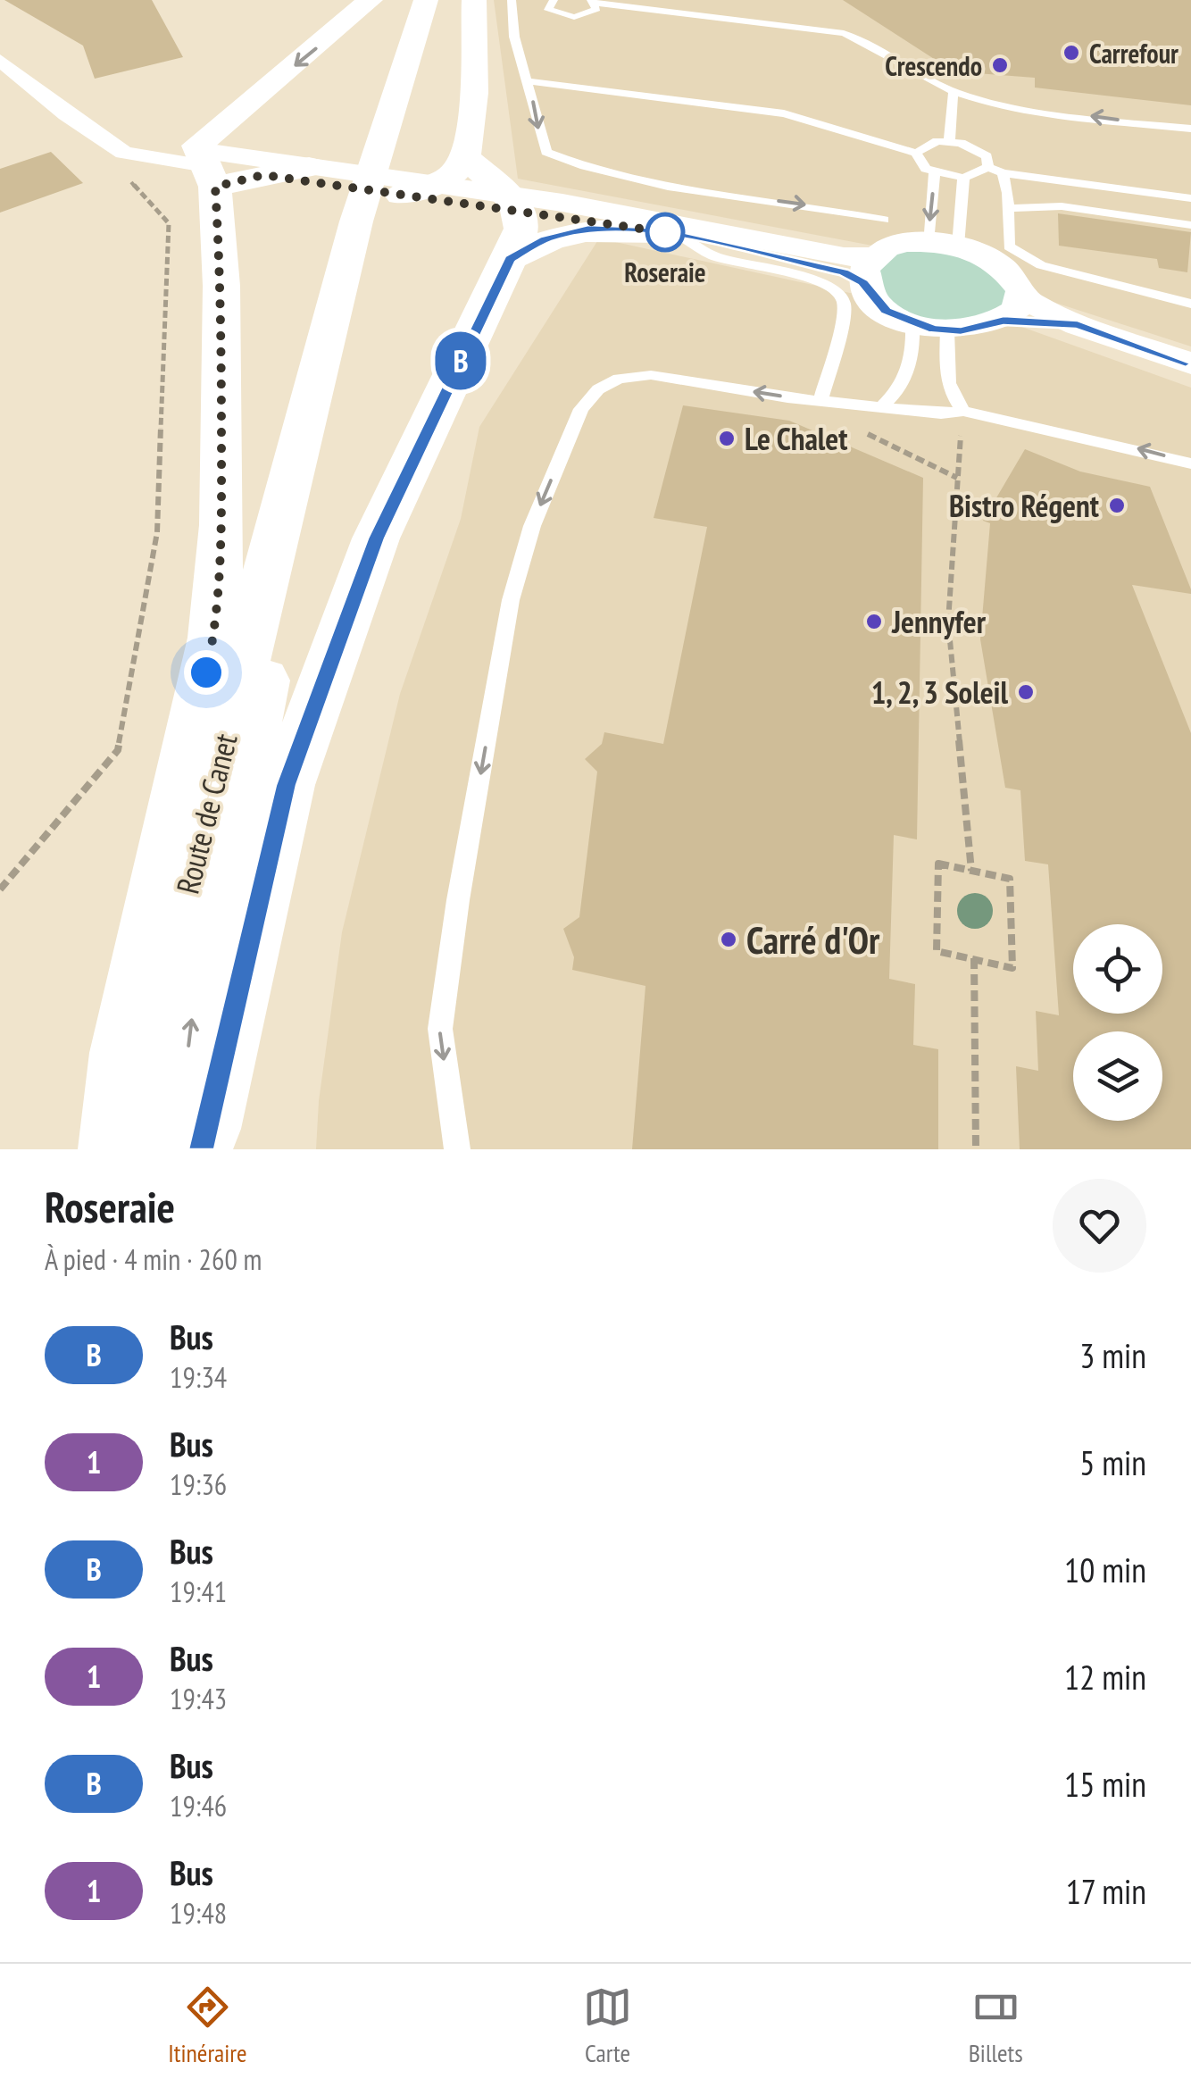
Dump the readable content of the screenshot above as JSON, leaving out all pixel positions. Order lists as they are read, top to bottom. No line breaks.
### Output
{"streets":{"main road":["Route de Canet"]},"places":["Carrefour","Crescendo","Roseraie","Le Chalet","Bistro Régent","Jennyfer","1, 2, 3 Soleil","Carré d'Or"],"lines":["bus line B"],"page":{"on_map":"B","heading":["Roseraie","À pied · 4 min · 260 m"],"list":[{"mark":"B","name":"Bus","note":"19:34","value":"3 min"},{"mark":"1","name":"Bus","note":"19:36","value":"5 min"},{"mark":"B","name":"Bus","note":"19:41","value":"10 min"},{"mark":"1","name":"Bus","note":"19:43","value":"12 min"},{"mark":"B","name":"Bus","note":"19:46","value":"15 min"},{"mark":"1","name":"Bus","note":"19:48","value":"17 min"}],"tabs":["Itinéraire","Carte","Billets"]}}
